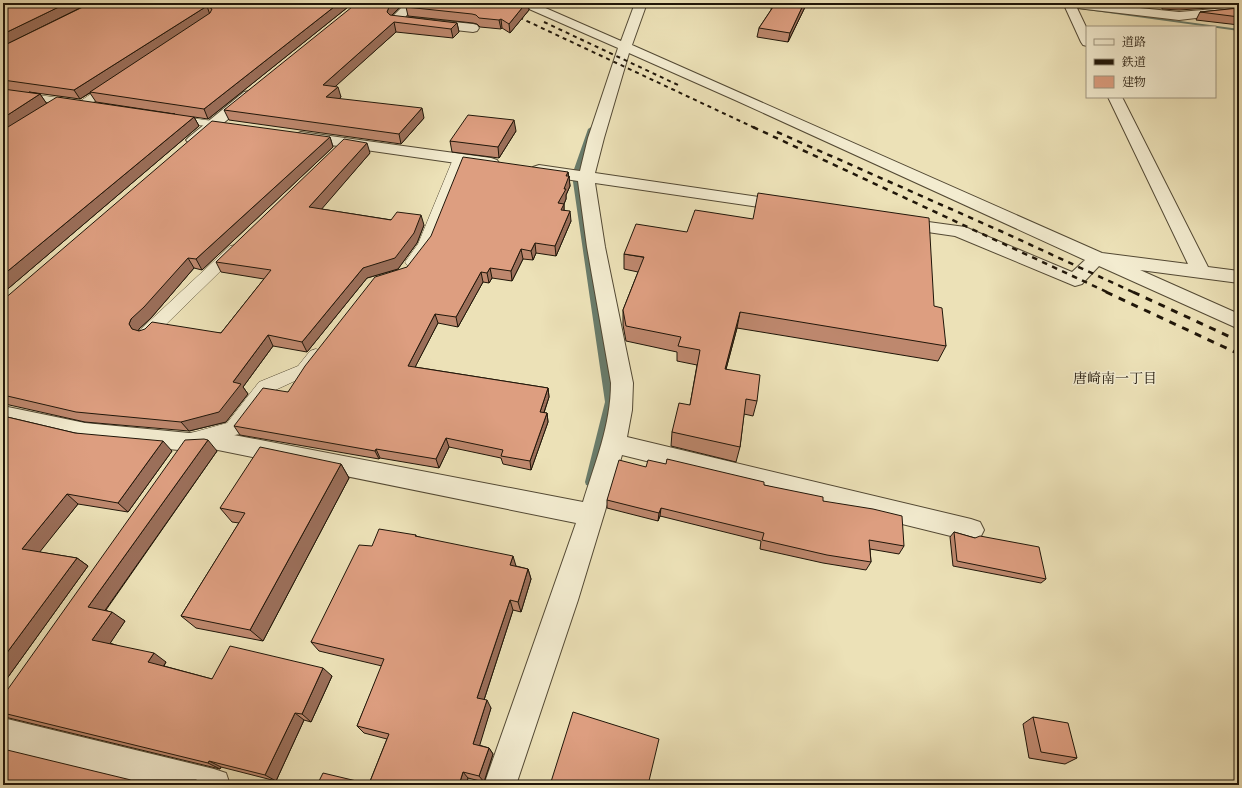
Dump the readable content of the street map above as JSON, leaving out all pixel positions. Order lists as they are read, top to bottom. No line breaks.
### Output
{"districts":["唐崎南一丁目"],"legend":["道路","鉄道","建物"]}
